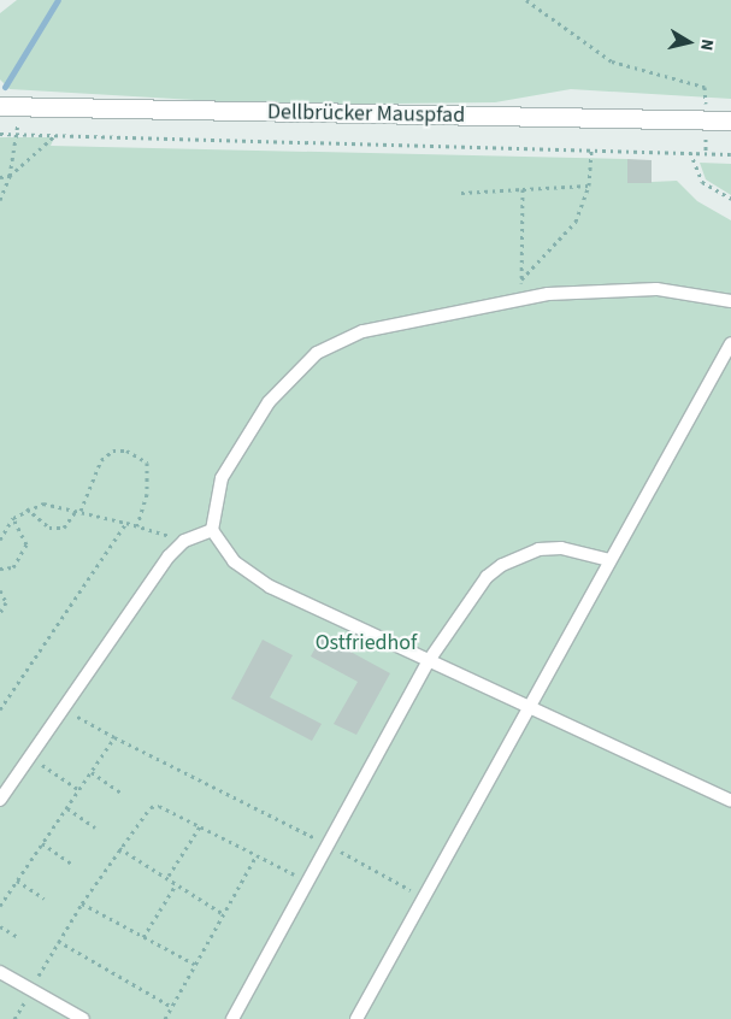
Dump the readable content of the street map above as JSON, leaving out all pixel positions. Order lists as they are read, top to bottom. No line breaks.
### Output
{"streets":{"main road":["Dellbrücker Mauspfad"]},"parks":["Ostfriedhof"],"north":"right"}
